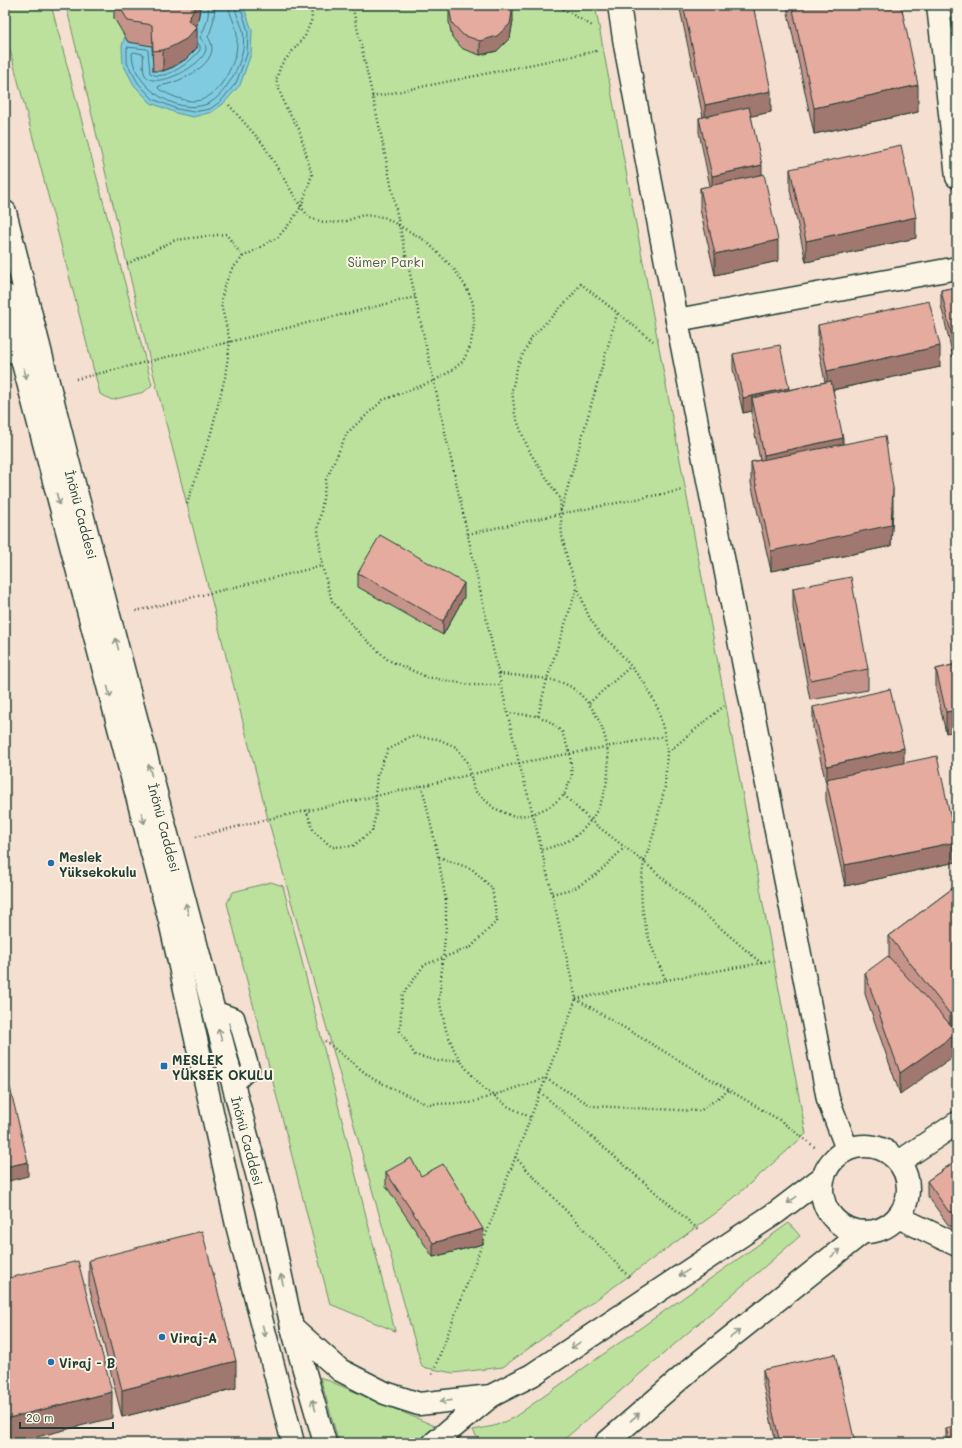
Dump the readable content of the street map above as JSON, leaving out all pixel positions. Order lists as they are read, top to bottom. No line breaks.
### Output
{"streets":{"main road":["İnönü Caddesi"]},"parks":["Sümer Parkı"],"places":{"other":["Meslek Yüksekokulu","Viraj-A","Viraj - B"],"transit":["MESLEK YÜKSEK OKULU"]},"scale_bar":"20 m"}
